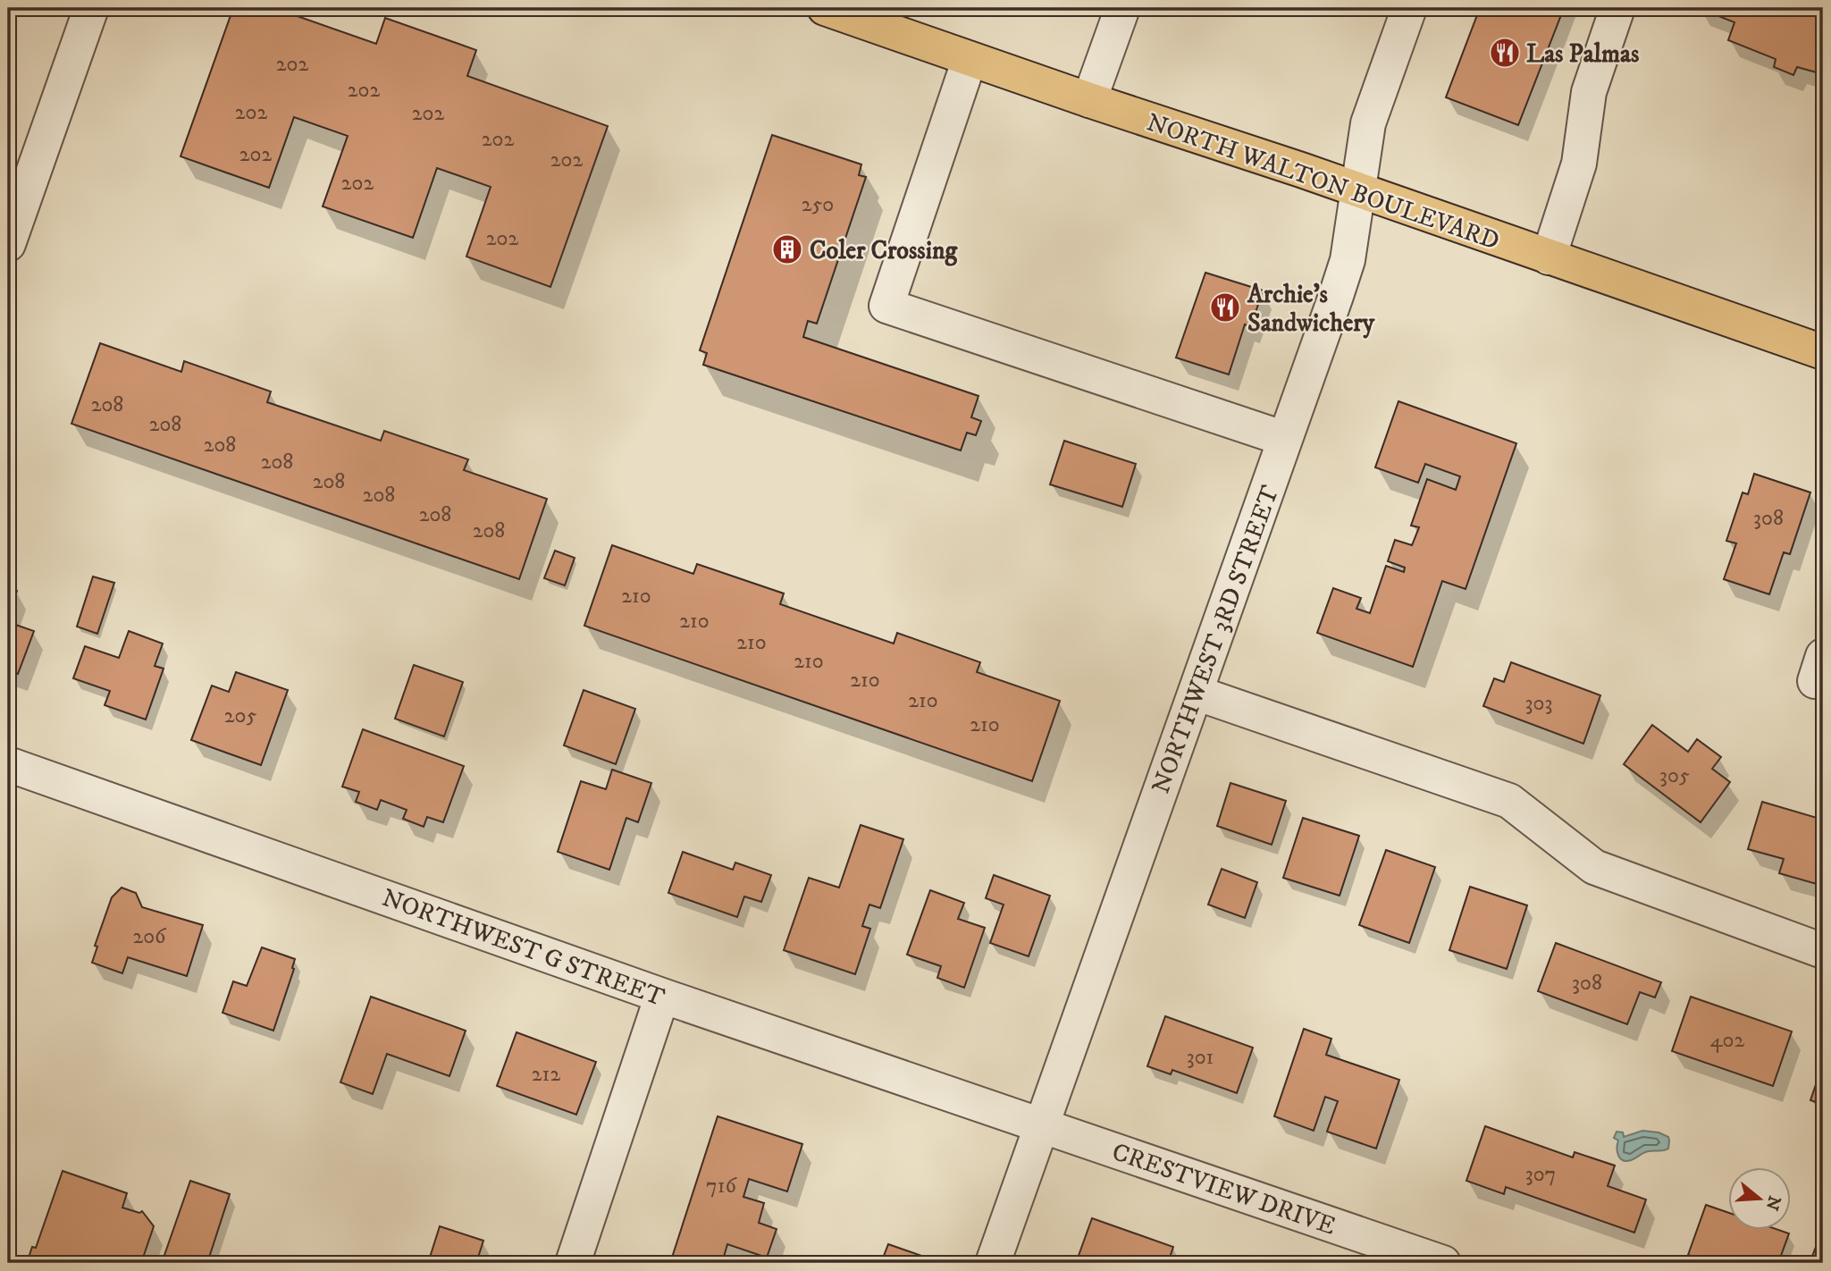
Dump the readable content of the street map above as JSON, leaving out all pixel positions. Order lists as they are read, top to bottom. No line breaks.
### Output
{"streets":{"main road":["NORTH WALTON BOULEVARD"],"street":["NORTHWEST 3RD STREET","NORTHWEST G STREET","CRESTVIEW DRIVE"]},"crossings":[["NORTH WALTON BOULEVARD","NORTHWEST 3RD STREET"],["NORTHWEST 3RD STREET","NORTHWEST G STREET"],["NORTHWEST 3RD STREET","CRESTVIEW DRIVE"],["NORTHWEST G STREET","CRESTVIEW DRIVE"]],"places":{"restaurant":["Las Palmas","Archie’s Sandwichery"],"building":["Coler Crossing"]},"house_numbers":["202","202","202","202","202","202","202","202","250","202","208","208","208","208","208","208","208","308","208","210","210","210","210","210","210","303","205","210","305","206","308","402","301","212","307","716"],"north":"right"}
